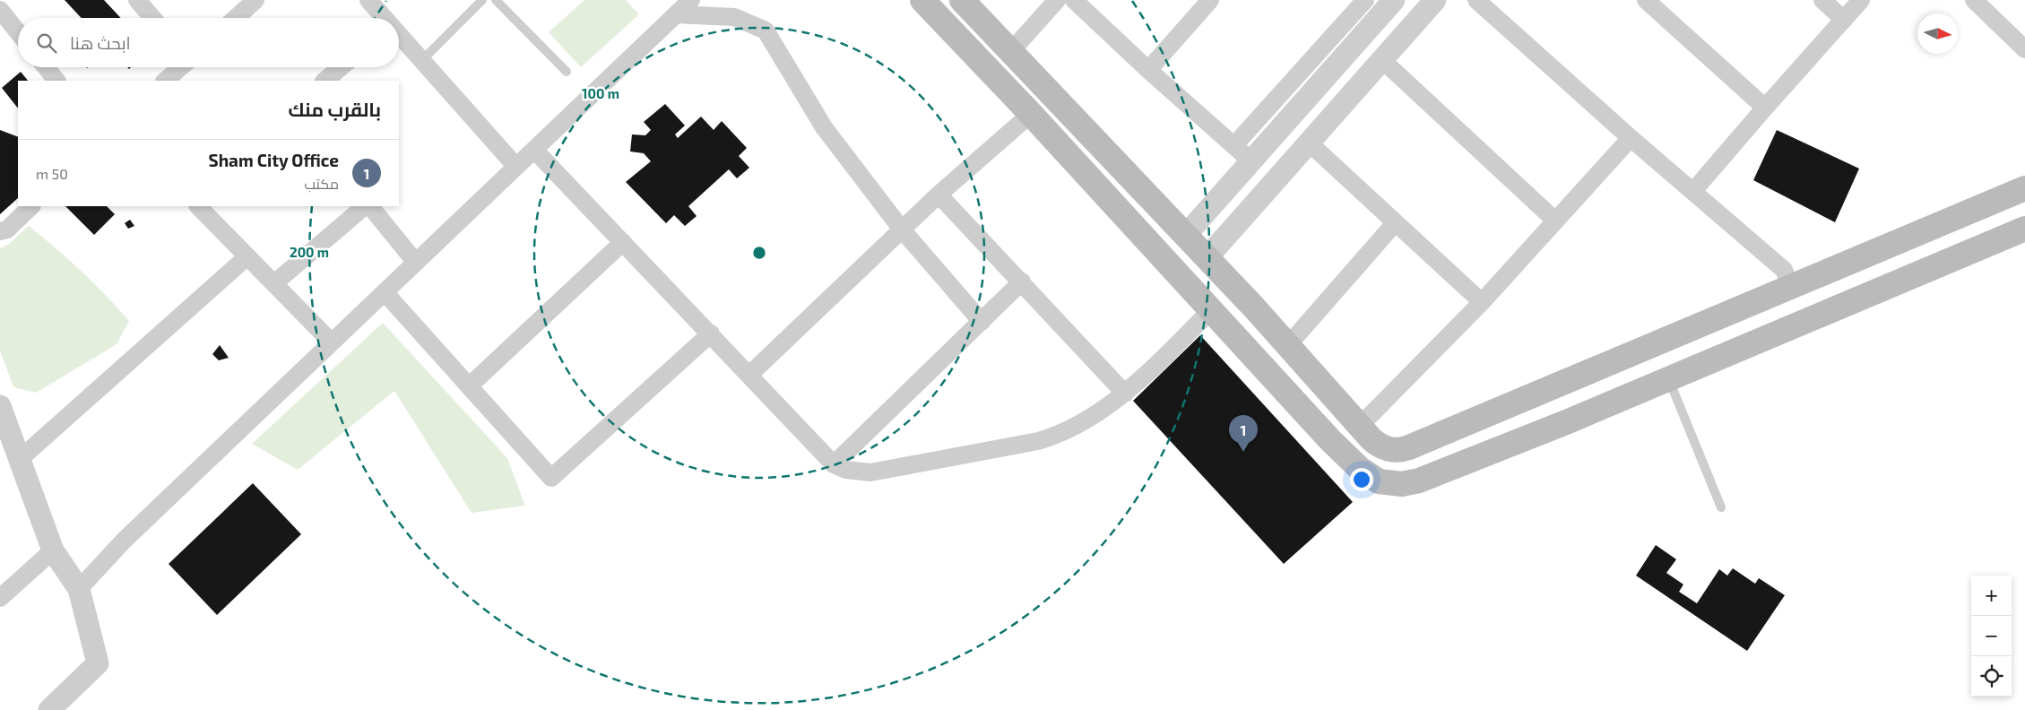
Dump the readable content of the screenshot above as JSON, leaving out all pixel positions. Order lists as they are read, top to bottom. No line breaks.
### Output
{"north":"right","page":{"search":"ابحث هنا","heading":"بالقرب منك","list":[{"mark":"1","name":"Sham City Office","note":"مكتب","value":"50 m"}],"pins":"1","map_buttons":["+","−"]},"rings":["100 m","200 m"]}
